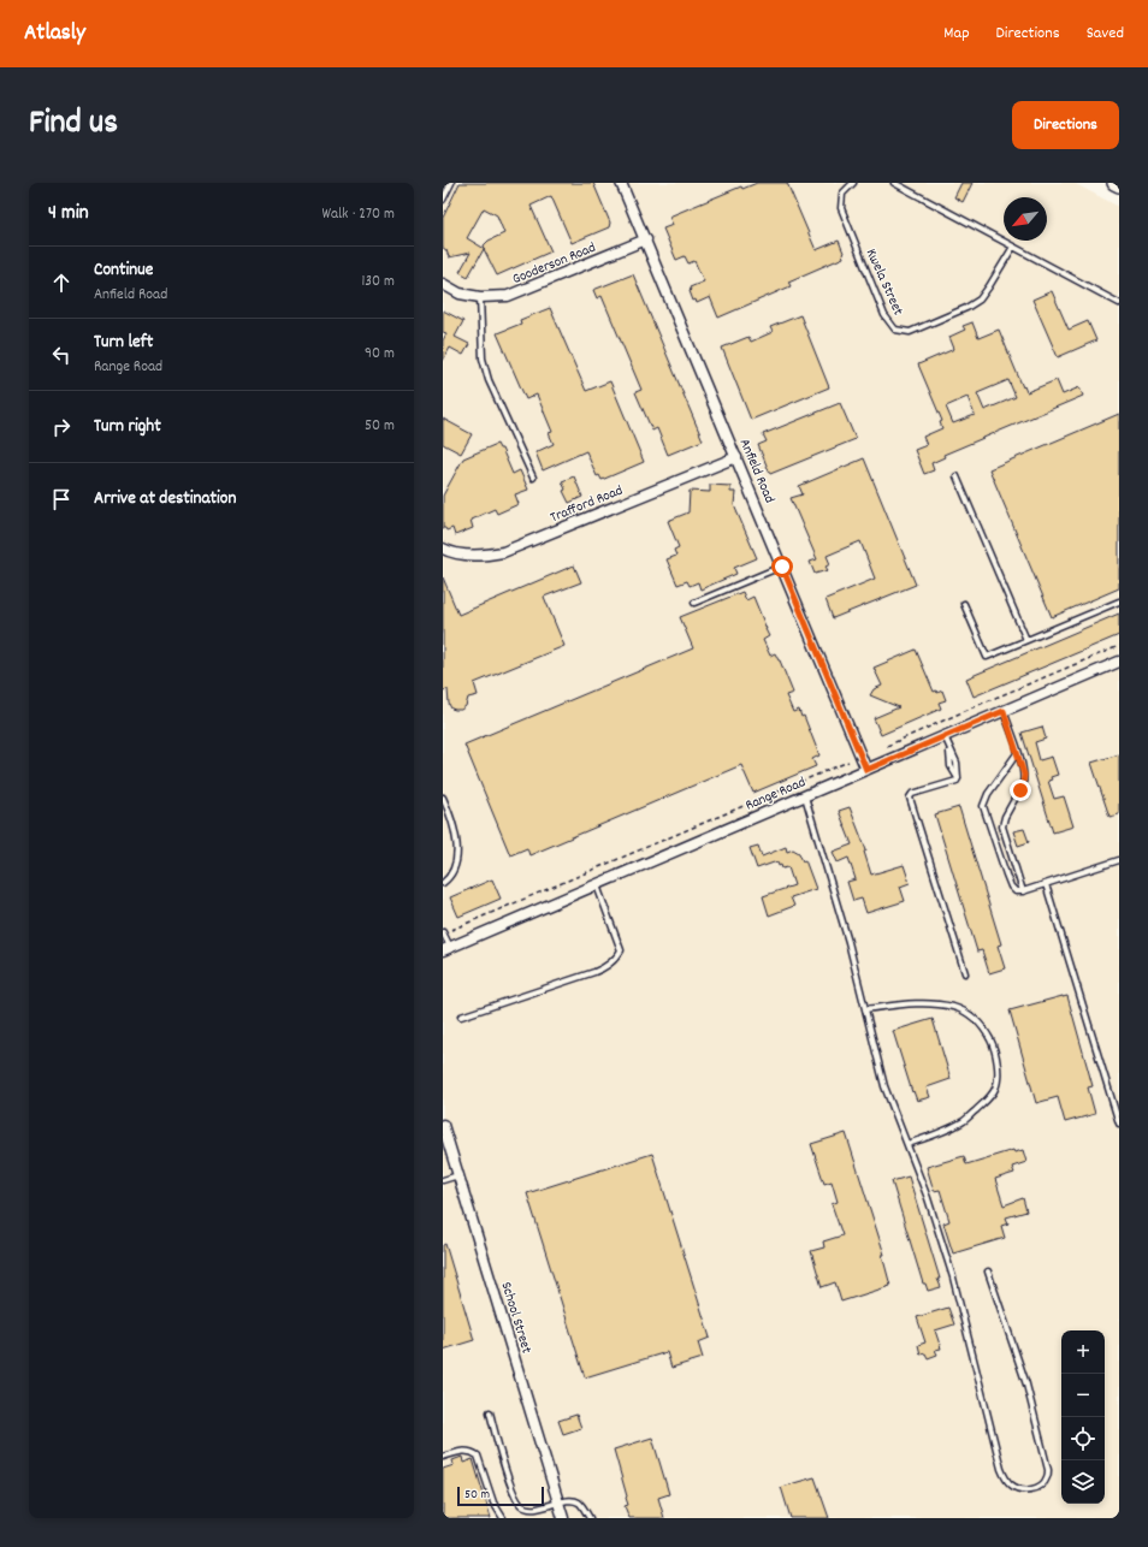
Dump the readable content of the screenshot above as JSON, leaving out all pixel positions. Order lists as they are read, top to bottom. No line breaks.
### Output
{"streets":{"street":["Gooderson Road","Anfield Road","Trafford Road","Range Road","School Street"],"lane":["Kwela Street"]},"crossings":[["Gooderson Road","Anfield Road"],["Anfield Road","Trafford Road"],["Anfield Road","Range Road"]],"scale_bar":"50 m","north":"bottom left","page":{"header":"Atlasly","nav":["Map","Directions","Saved"],"title":"Find us","buttons":"Directions","heading":["4 min","Walk · 270 m"],"list":[["Continue","Anfield Road","130 m"],["Turn left","Range Road","90 m"],["Turn right","50 m"],"Arrive at destination"],"map_buttons":["+","−"],"scale":"50 m"}}
